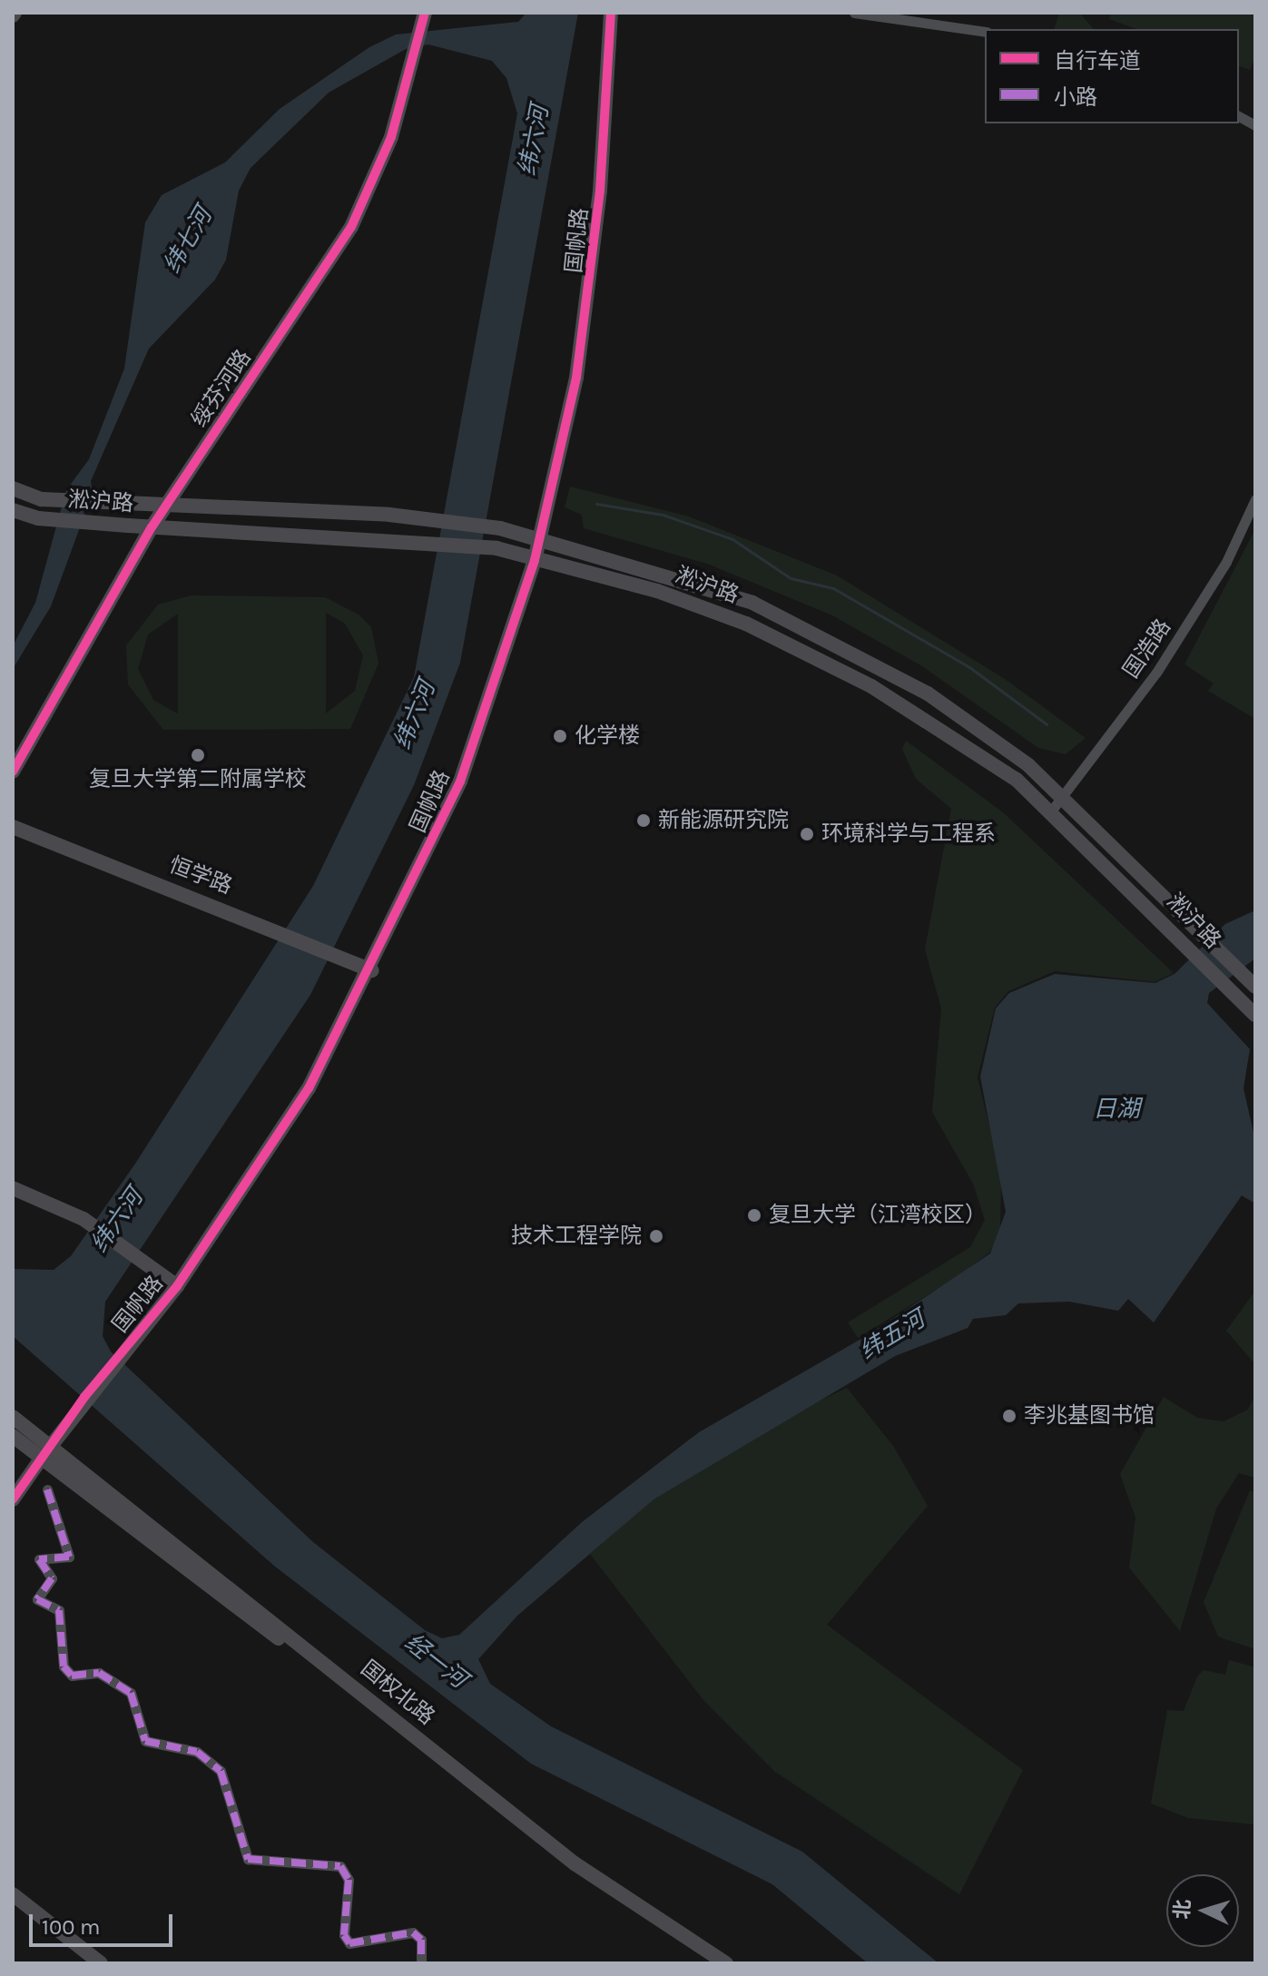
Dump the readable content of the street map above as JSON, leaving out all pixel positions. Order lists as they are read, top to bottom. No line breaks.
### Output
{"streets":{"main road":["国帆路","绥芬河路","淞沪路","恒学路","国权北路"],"street":["国浩路"]},"crossings":[["国帆路","淞沪路"],["国帆路","恒学路"],["国帆路","国权北路"],["绥芬河路","淞沪路"],["淞沪路","国浩路"]],"water":["纬六河","纬七河","日湖","纬五河","经一河"],"places":["化学楼","复旦大学第二附属学校","新能源研究院","环境科学与工程系","复旦大学（江湾校区）","技术工程学院","李兆基图书馆"],"legend":["自行车道","小路"],"scale_bar":"100 m","north":"left"}
